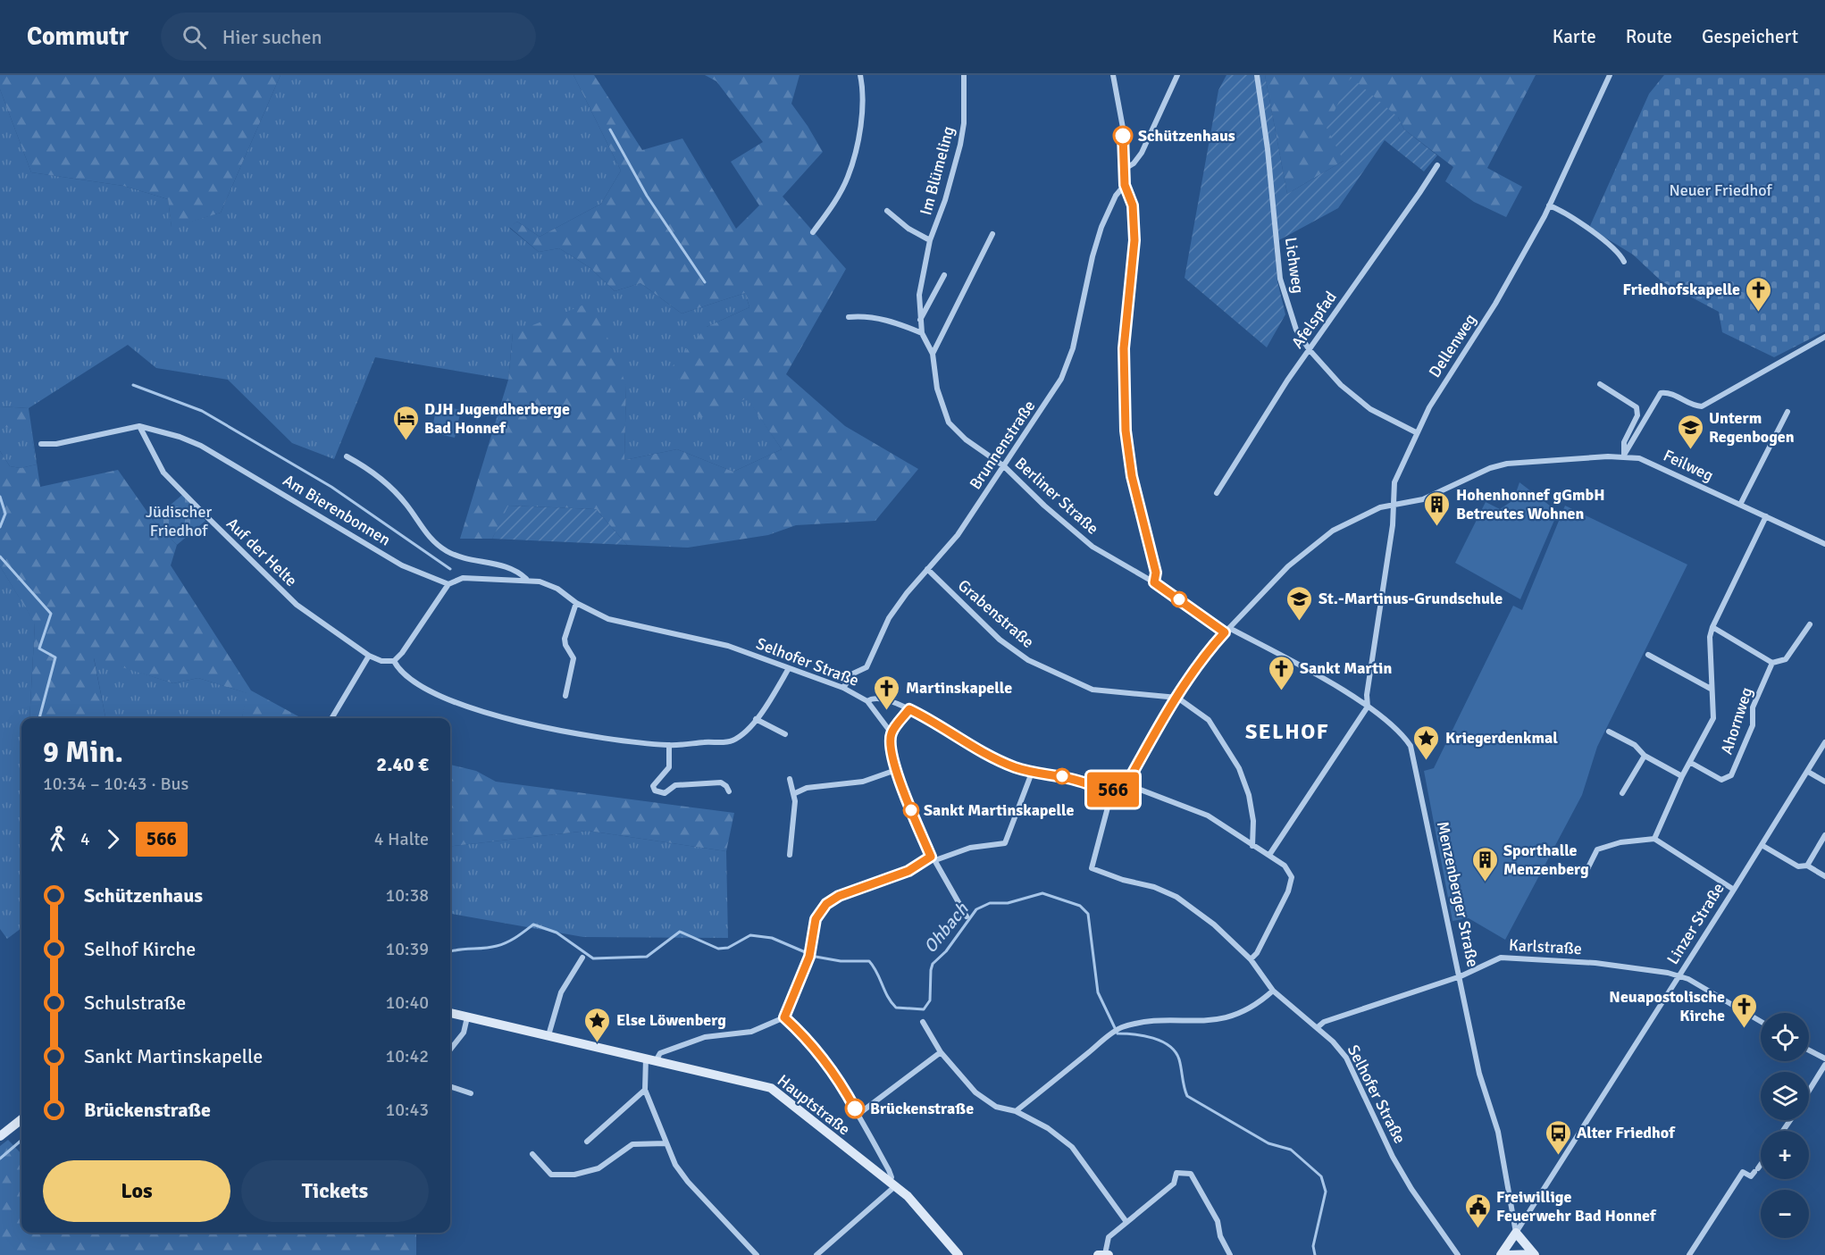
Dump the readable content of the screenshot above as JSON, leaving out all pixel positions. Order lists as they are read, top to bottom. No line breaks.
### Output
{"streets":{"main road":["Linzer Straße","Hauptstraße"],"street":["Im Blümeling","Lichweg","Afelspfad","Dellenweg","Brunnenstraße","Feilweg","Berliner Straße","Am Bierenbonnen","Auf der Helte","Grabenstraße","Selhofer Straße","Ahornweg","Menzenberger Straße","Karlstraße"]},"crossings":[["Im Blümeling","Berliner Straße"],["Lichweg","Afelspfad"],["Lichweg","Dellenweg"],["Dellenweg","Feilweg"],["Dellenweg","Menzenberger Straße"],["Brunnenstraße","Berliner Straße"],["Brunnenstraße","Grabenstraße"],["Brunnenstraße","Selhofer Straße"],["Feilweg","Grabenstraße"],["Feilweg","Menzenberger Straße"],["Berliner Straße","Menzenberger Straße"],["Am Bierenbonnen","Auf der Helte"],["Selhofer Straße","Karlstraße"],["Menzenberger Straße","Linzer Straße"],["Menzenberger Straße","Karlstraße"],["Linzer Straße","Karlstraße"]],"districts":["SELHOF"],"water":["Ohbach"],"parks":["Neuer Friedhof","Jüdischer Friedhof"],"places":{"other":["Schützenhaus","Sankt Martinskapelle","Brückenstraße"],"church":["Friedhofskapelle","Sankt Martin","Martinskapelle","Neuapostolische Kirche"],"hotel":["DJH Jugendherberge Bad Honnef"],"school or university":["Unterm Regenbogen","St.-Martinus-Grundschule"],"building":["Hohenhonnef gGmbH Betreutes Wohnen","Sporthalle Menzenberg"],"place":["Kriegerdenkmal","Else Löwenberg"],"bus stop":["Alter Friedhof"],"public building":["Freiwillige Feuerwehr Bad Honnef"]},"lines":["bus line 566"],"page":{"header":"Commutr","search":"Hier suchen","nav":["Karte","Route","Gespeichert"],"on_map":"566","heading":["9 Min.","10:34 – 10:43 · Bus","2.40 €"],"legs":["4","566","4 Halte"],"list":[{"name":"Schützenhaus","value":"10:38"},{"name":"Selhof Kirche","value":"10:39"},{"name":"Schulstraße","value":"10:40"},{"name":"Sankt Martinskapelle","value":"10:42"},{"name":"Brückenstraße","value":"10:43"}],"map_buttons":["+","−"],"buttons":["Los","Tickets"]}}
